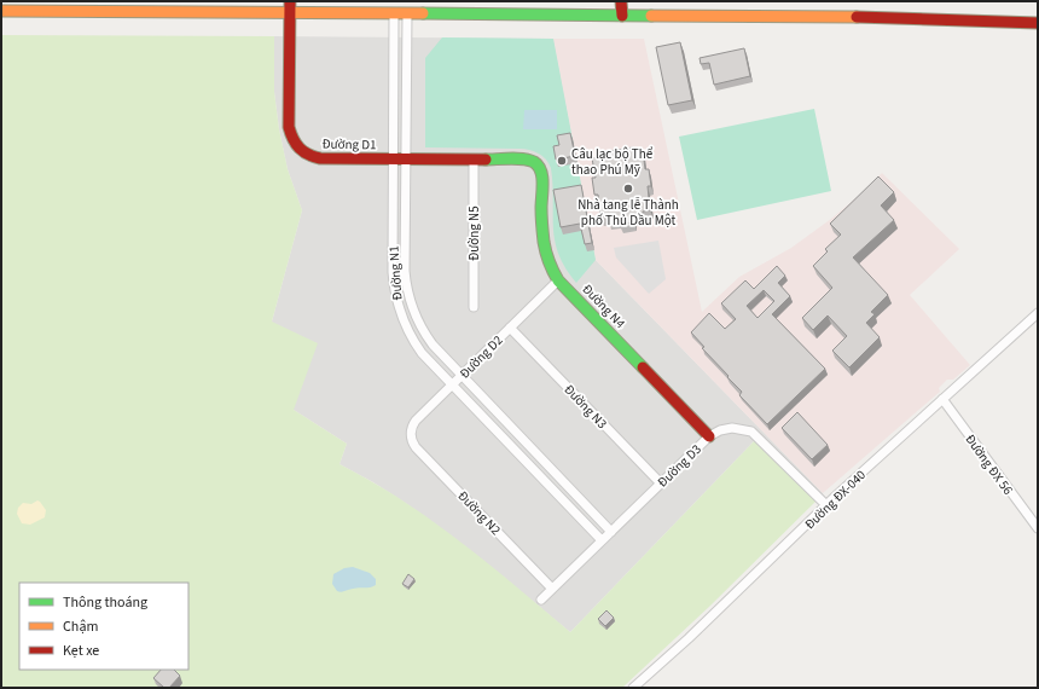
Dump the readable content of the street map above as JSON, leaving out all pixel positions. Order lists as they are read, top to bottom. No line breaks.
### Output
{"streets":{"main road":["Đường D1","Đường N4"],"street":["Đường N5","Đường N1","Đường D2","Đường N3","Đường ĐX 56","Đường D3","Đường ĐX-040","Đường N2"]},"crossings":[["Đường D1","Đường N5"],["Đường D1","Đường N1"],["Đường D1","Đường N4"],["Đường N1","Đường D2"],["Đường N1","Đường D3"],["Đường N4","Đường D2"],["Đường N4","Đường D3"],["Đường D2","Đường N3"],["Đường D2","Đường N2"],["Đường N3","Đường D3"],["Đường ĐX 56","Đường ĐX-040"],["Đường D3","Đường ĐX-040"],["Đường D3","Đường N2"]],"places":["Câu lạc bộ Thể thao Phú Mỹ","Nhà tang lễ Thành phố Thủ Dầu Một"],"legend":["Thông thoáng","Chậm","Kẹt xe"]}
